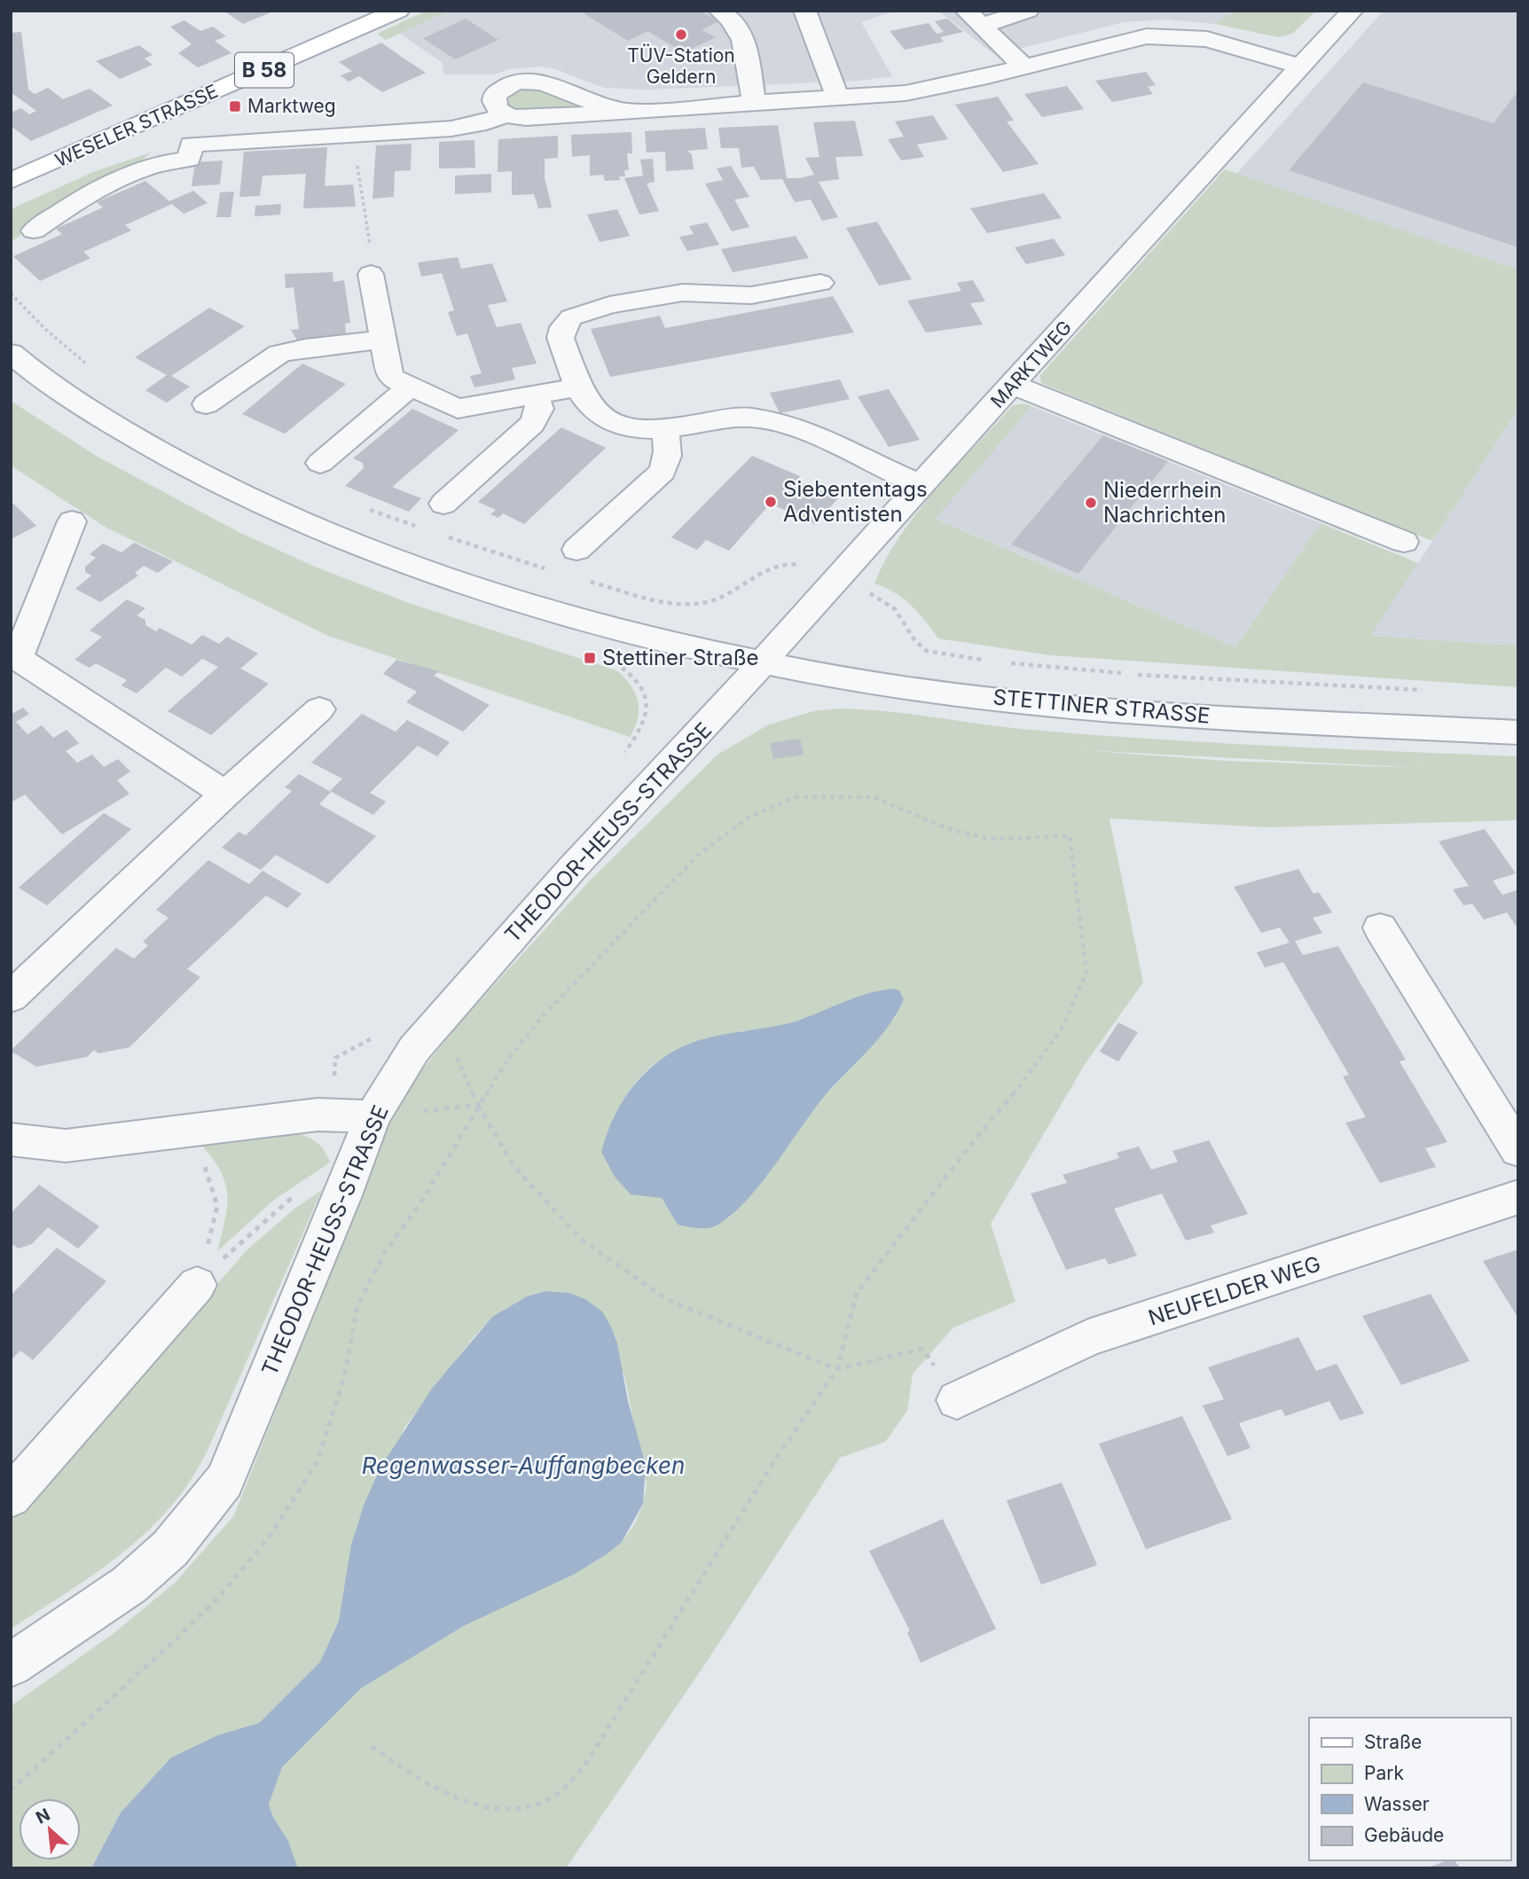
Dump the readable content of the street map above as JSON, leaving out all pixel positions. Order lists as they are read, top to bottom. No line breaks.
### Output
{"streets":{"main road":["B 58","WESELER STRASSE"],"street":["MARKTWEG","STETTINER STRASSE","THEODOR-HEUSS-STRASSE","NEUFELDER WEG"]},"crossings":[["MARKTWEG","STETTINER STRASSE"],["MARKTWEG","THEODOR-HEUSS-STRASSE"],["STETTINER STRASSE","THEODOR-HEUSS-STRASSE"]],"water":["Regenwasser-Auffangbecken"],"places":{"other":["TÜV-Station Geldern","Siebententags Adventisten","Niederrhein Nachrichten"],"transit":["Marktweg","Stettiner Straße"]},"legend":["Straße","Park","Wasser","Gebäude"],"north":"top left"}
